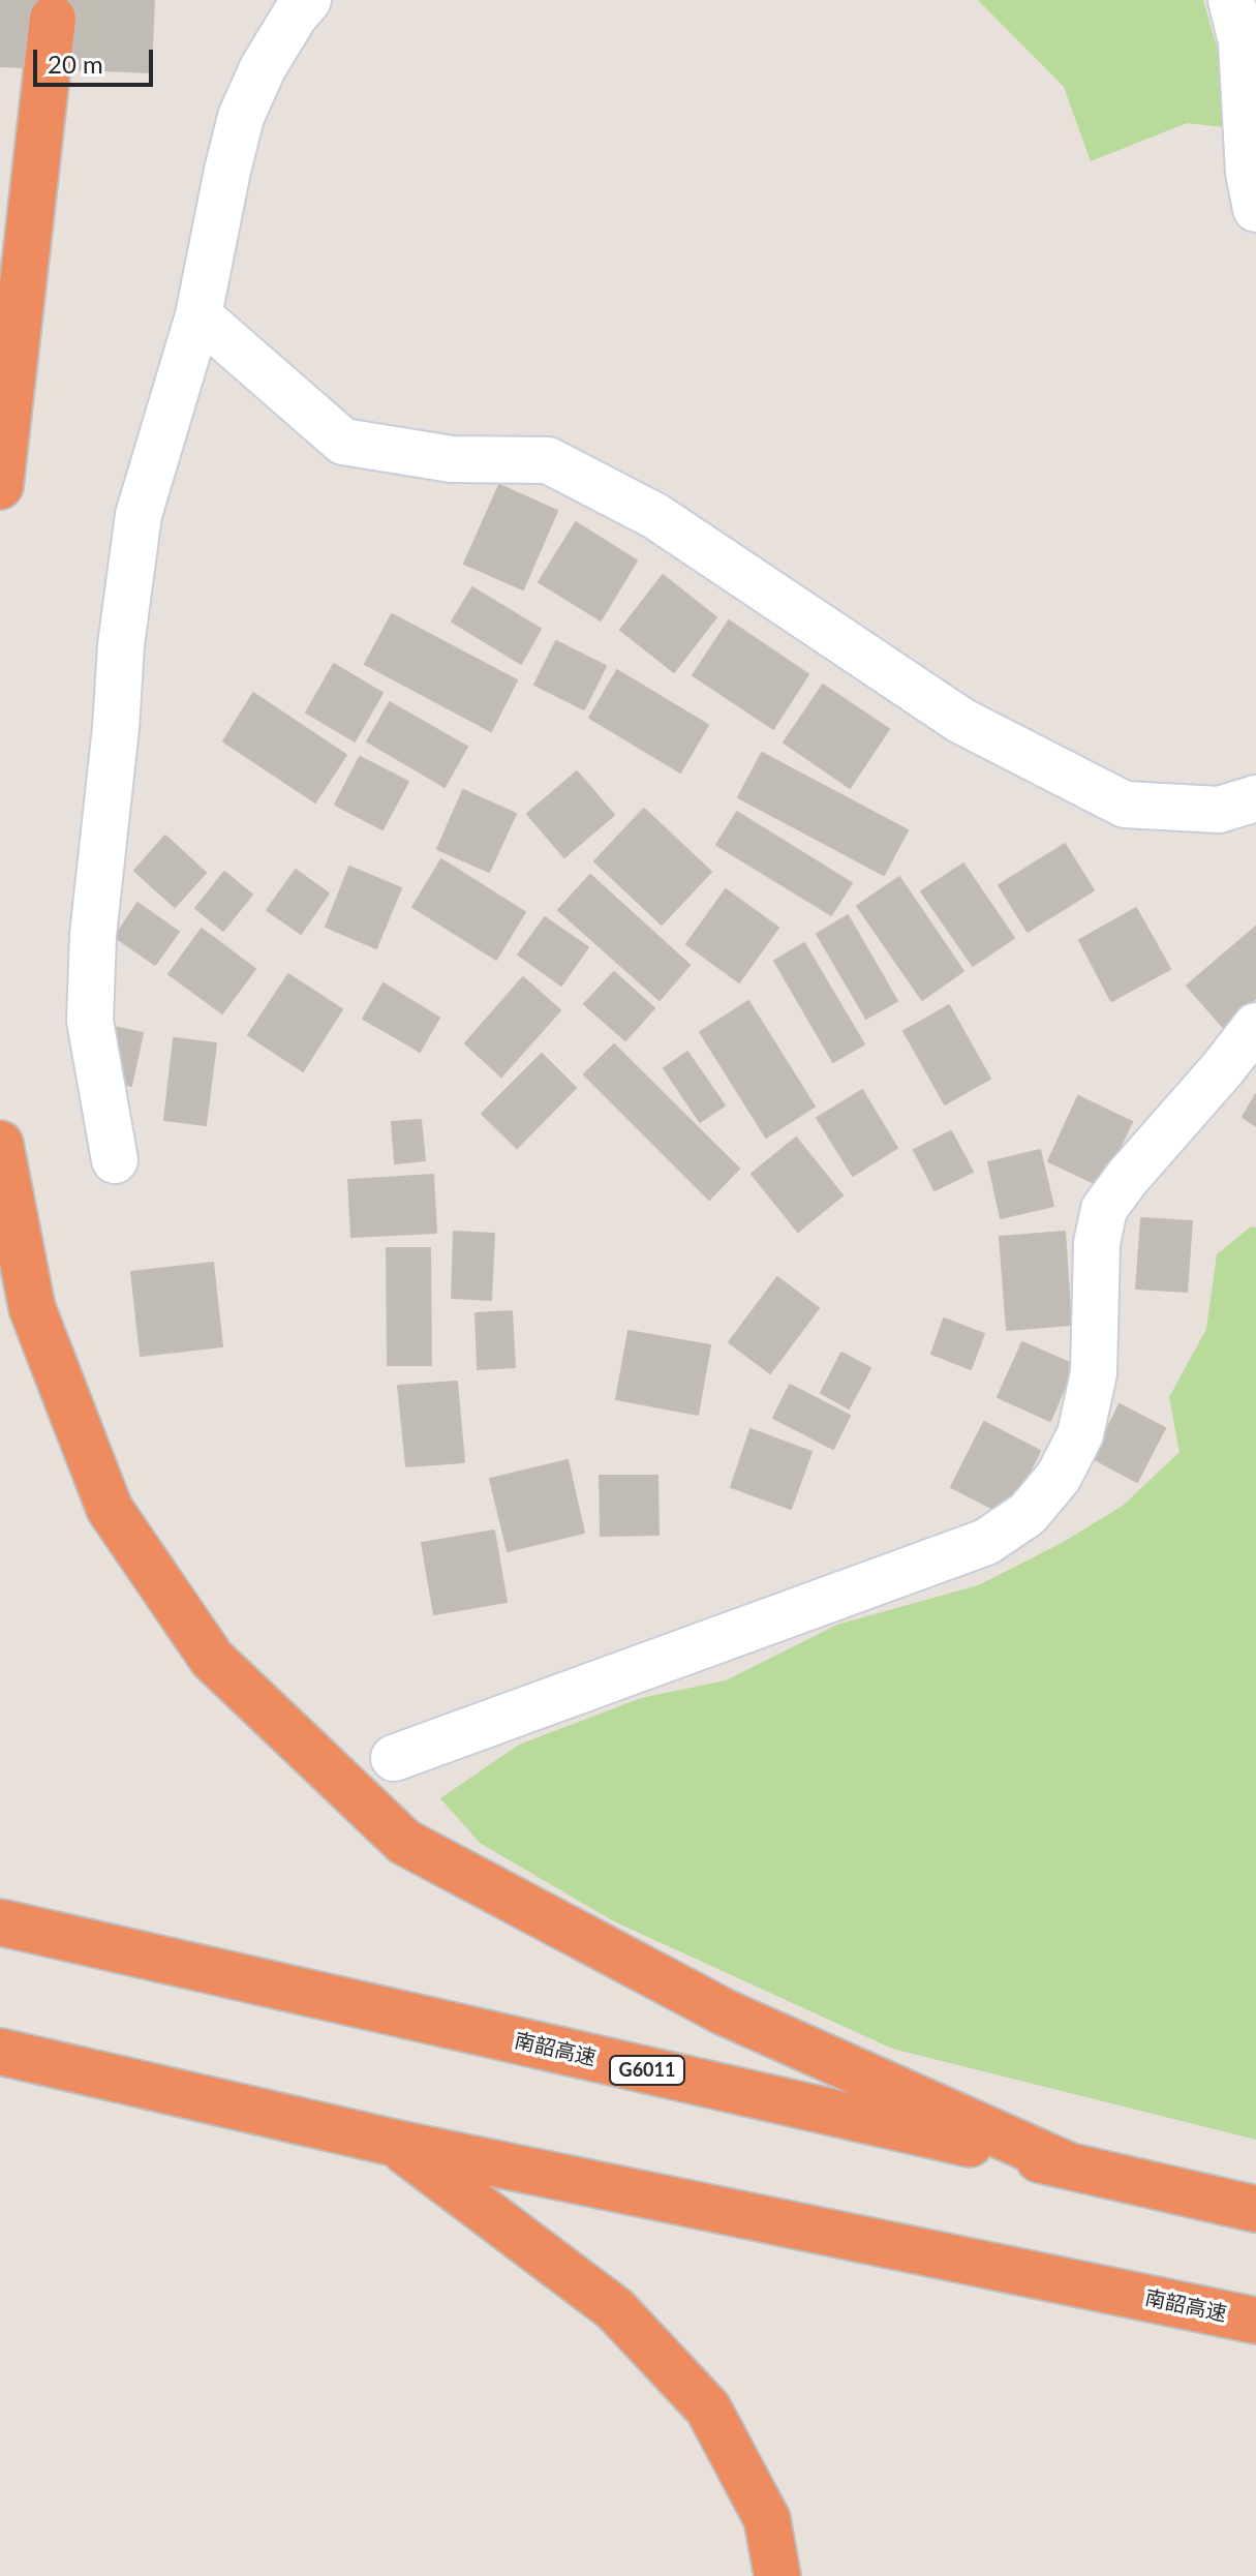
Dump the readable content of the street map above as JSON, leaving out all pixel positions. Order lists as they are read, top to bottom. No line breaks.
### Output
{"streets":{"highway":["南韶高速","G6011"]},"scale_bar":"20 m"}
